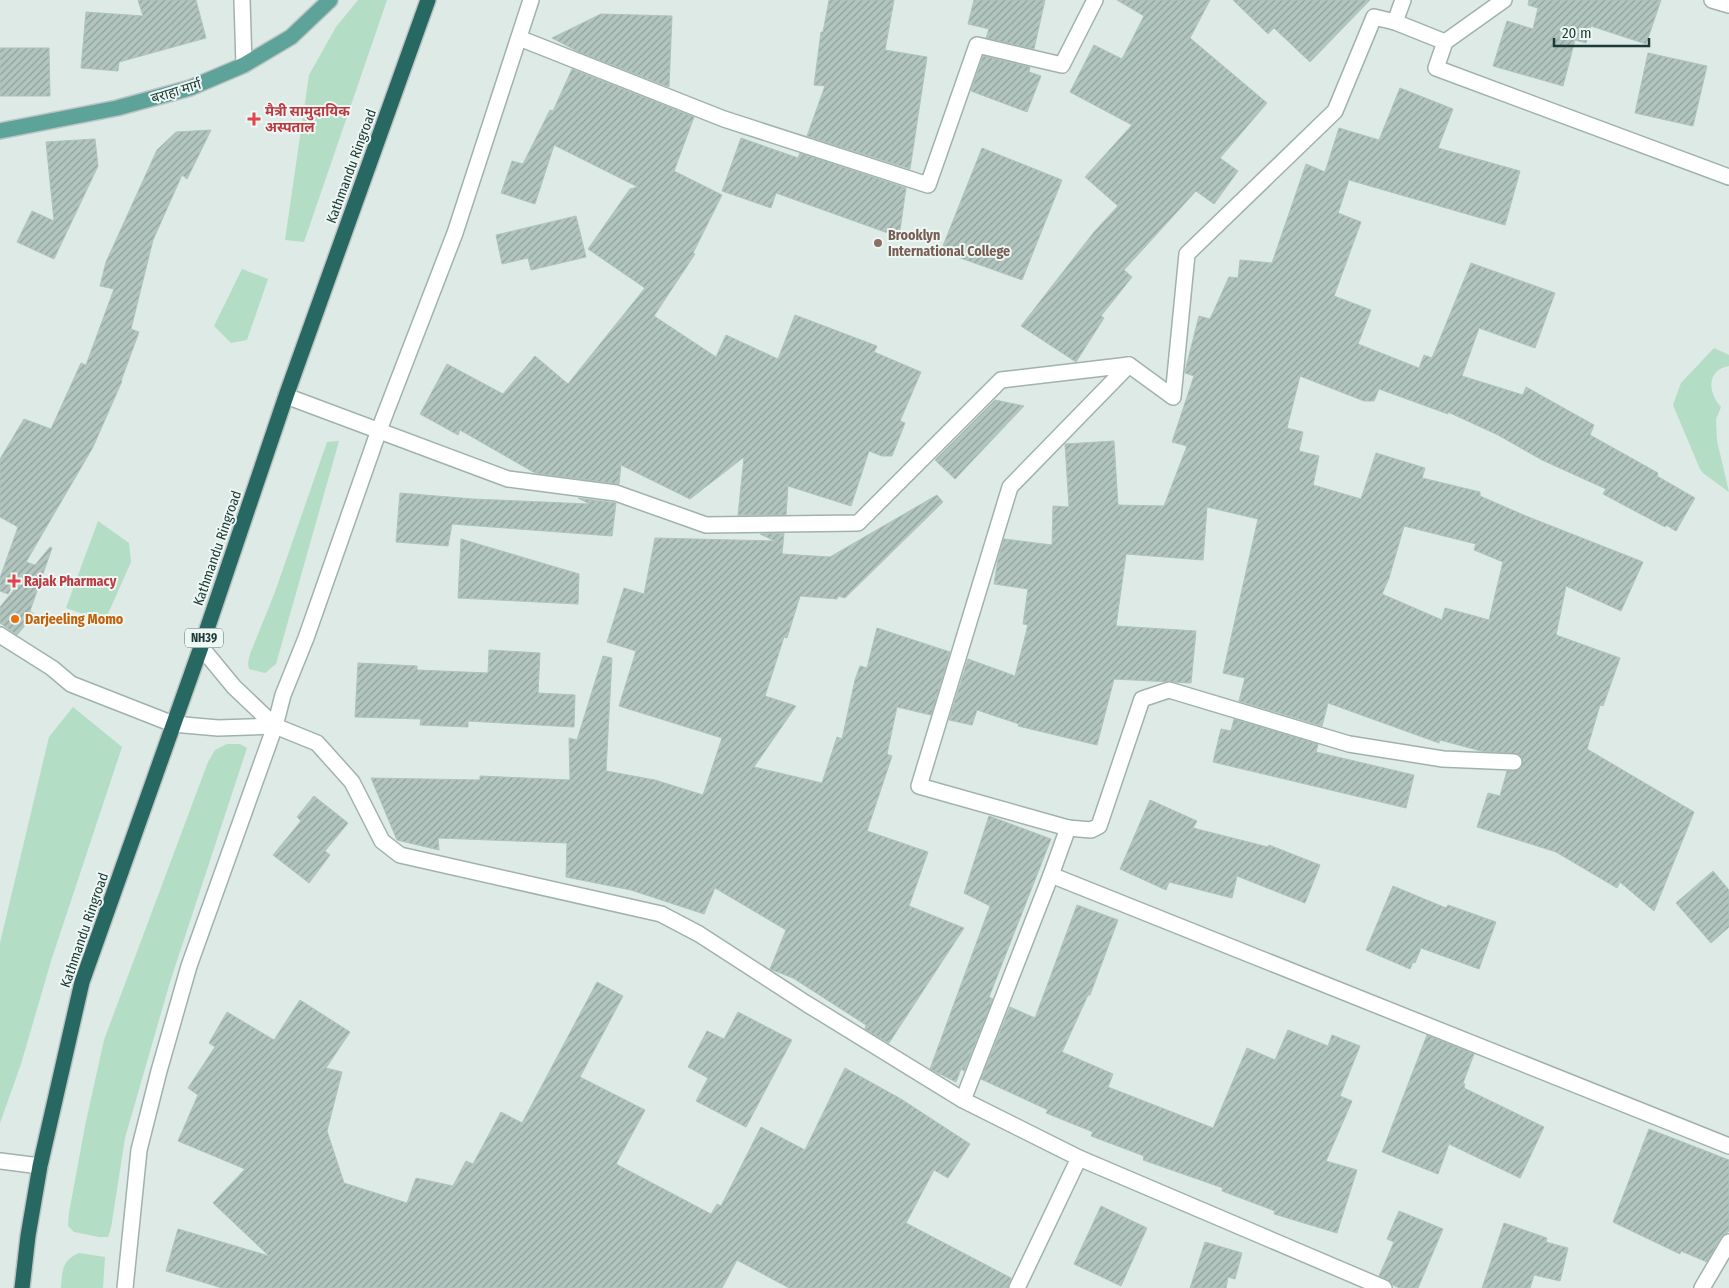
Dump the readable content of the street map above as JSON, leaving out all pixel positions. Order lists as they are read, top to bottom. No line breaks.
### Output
{"streets":{"highway":["Kathmandu Ringroad","NH39"],"main road":["बराहा मार्ग"]},"places":{"health":["मैत्री सामुदायिक अस्पताल","Rajak Pharmacy"],"other":["Brooklyn International College","Darjeeling Momo"]},"scale_bar":"20 m"}
